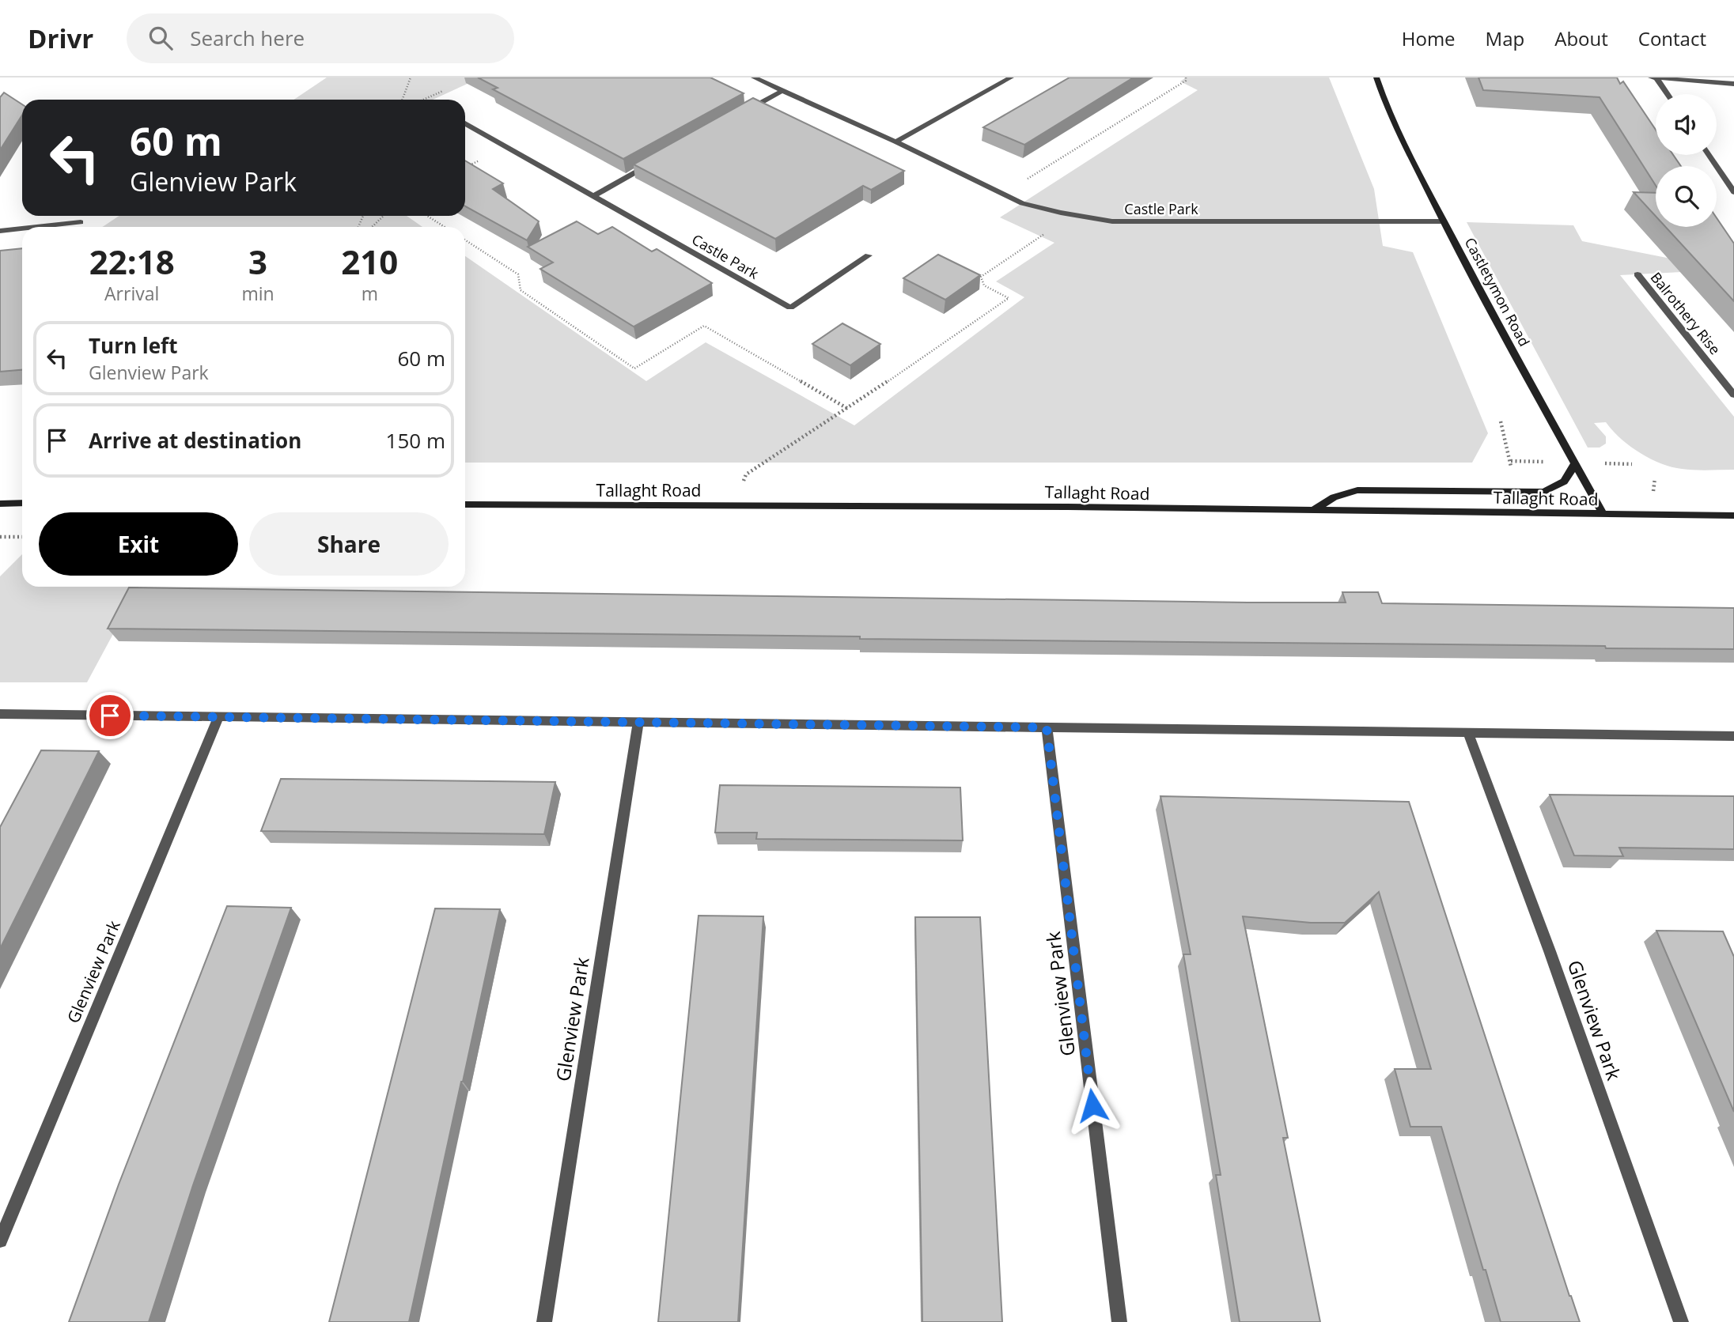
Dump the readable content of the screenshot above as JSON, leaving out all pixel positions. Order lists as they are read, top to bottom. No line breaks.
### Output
{"streets":{"street":["Castle Park","Castletymon Road","Balrothery Rise","Tallaght Road","Glenview Park"]},"crossings":[["Castle Park","Castletymon Road"],["Castletymon Road","Tallaght Road"]],"page":{"header":"Drivr","search":"Search here","nav":["Home","Map","About","Contact"],"turn":["60 m","Glenview Park"],"eta":["22:18","Arrival","3","min","210","m"],"list":[{"name":"Turn left","note":"Glenview Park","value":"60 m"},{"name":"Arrive at destination","value":"150 m"}],"buttons":["Exit","Share"]}}
